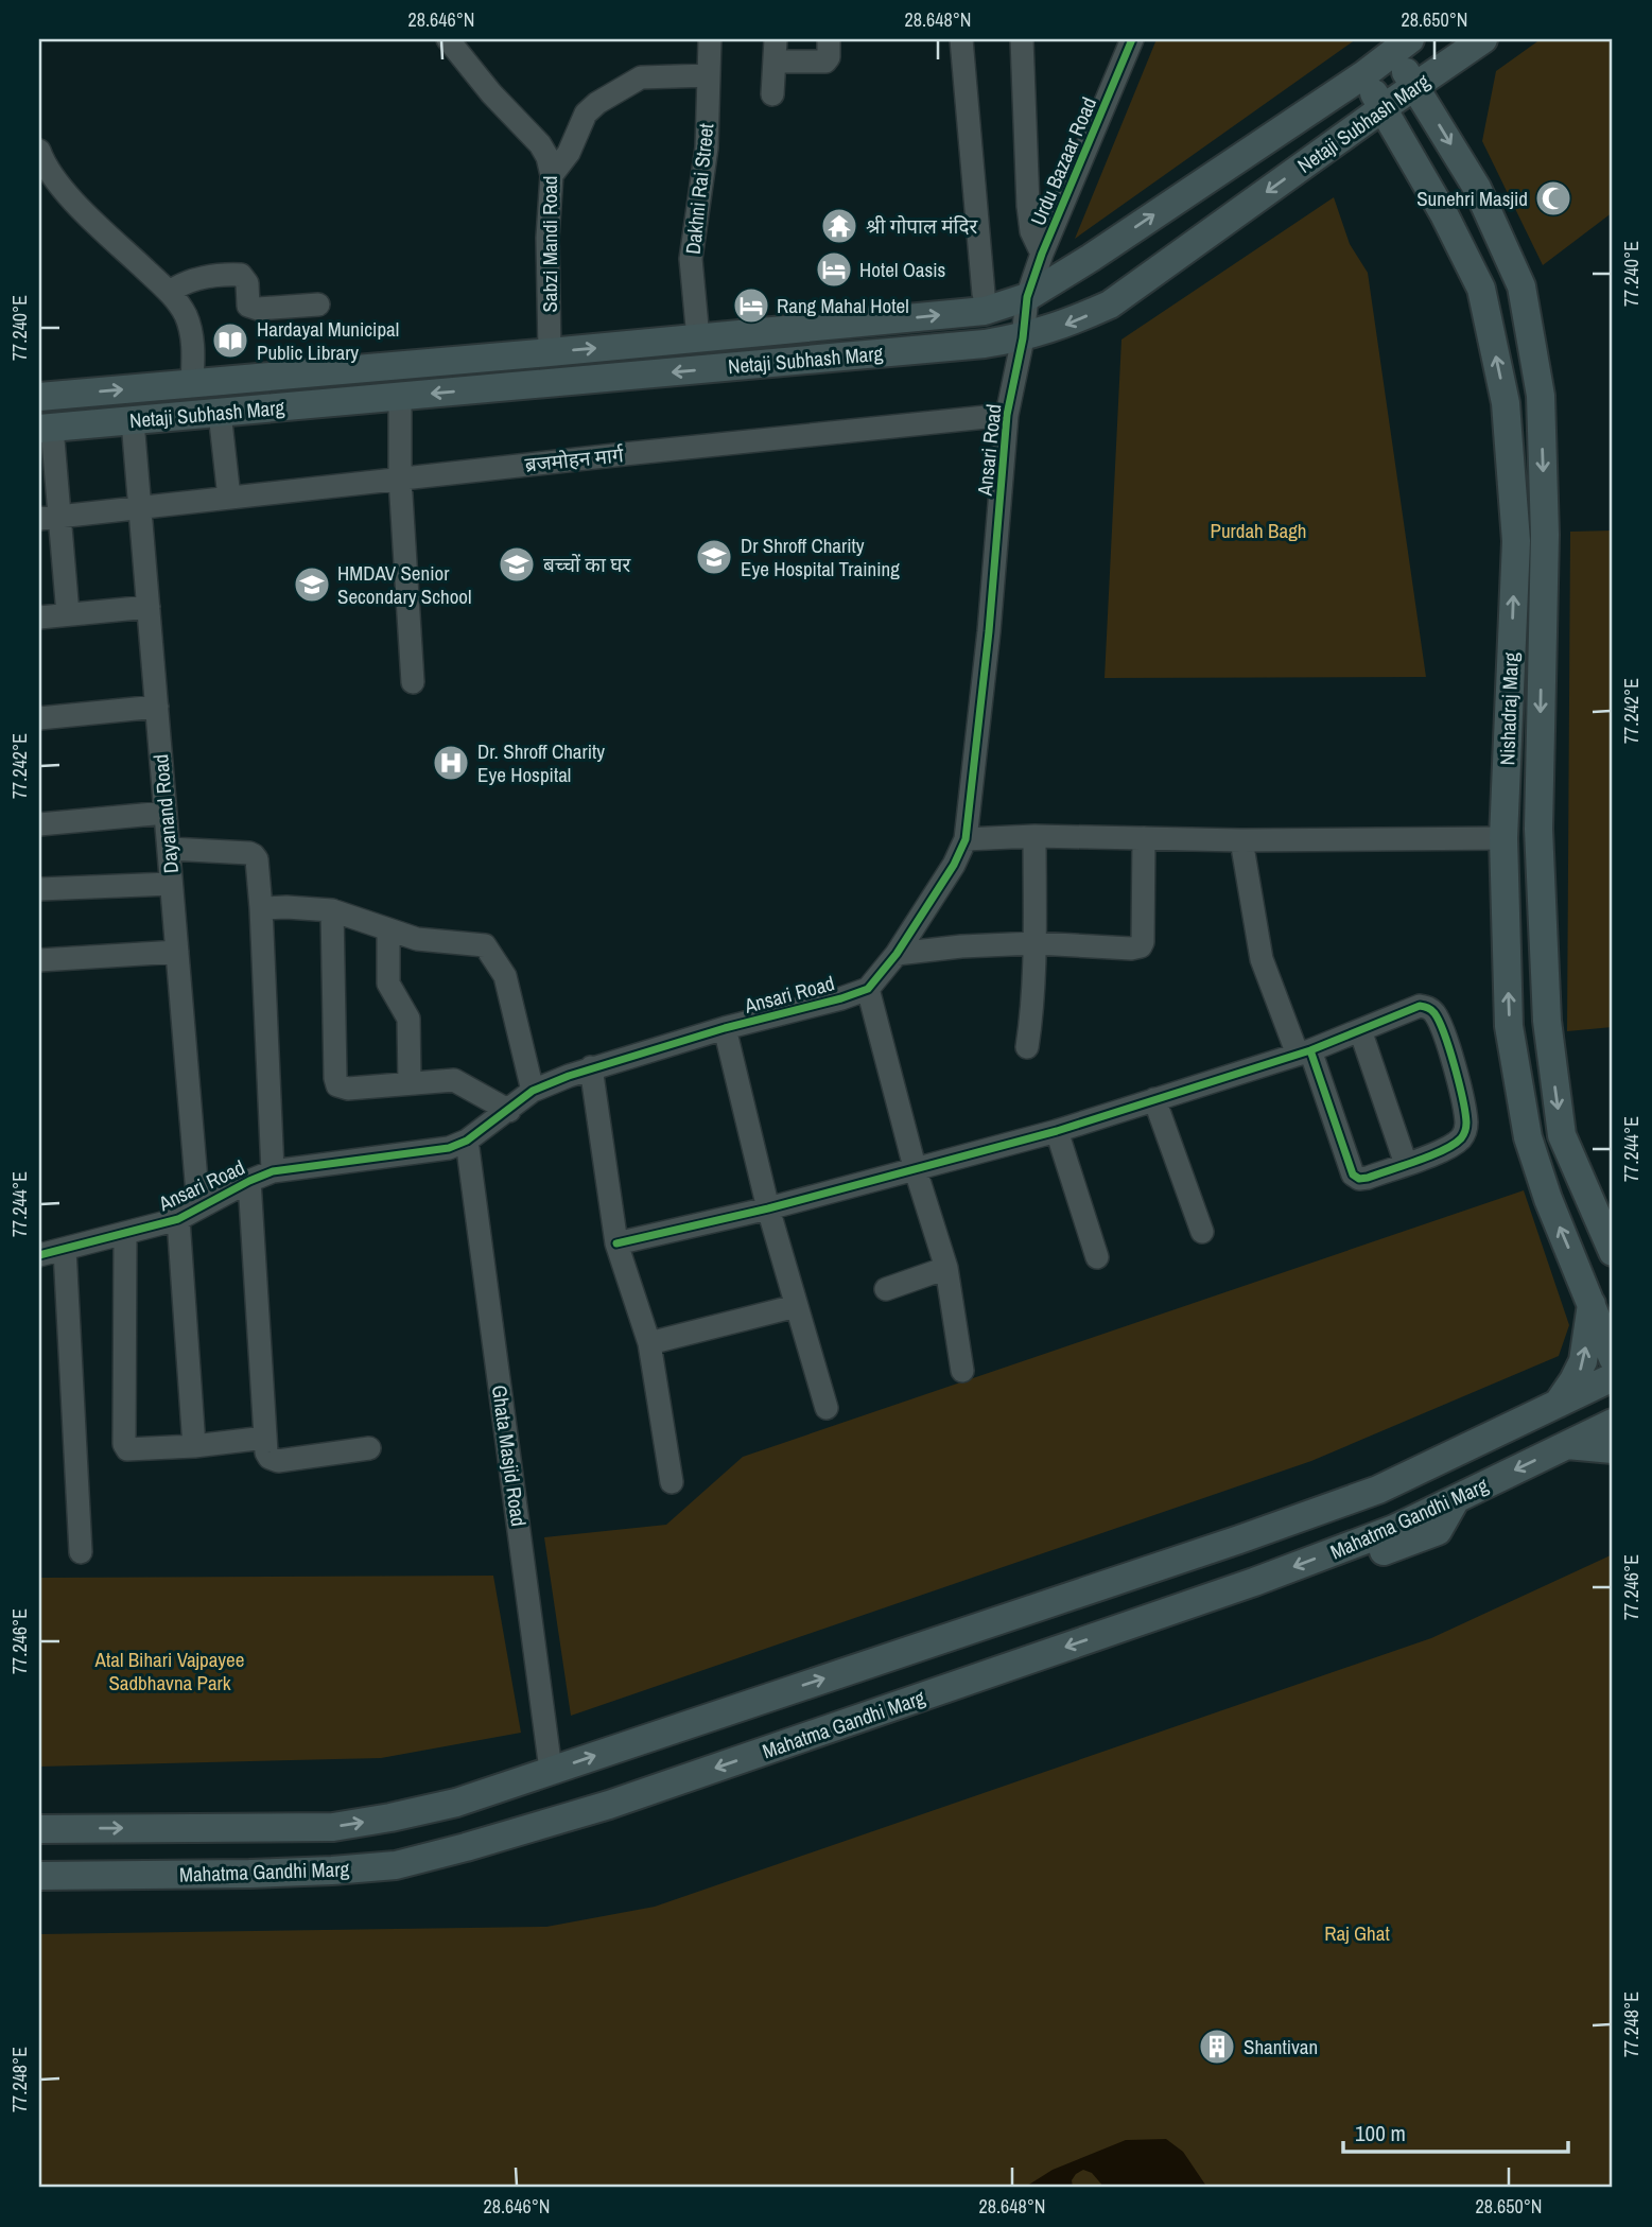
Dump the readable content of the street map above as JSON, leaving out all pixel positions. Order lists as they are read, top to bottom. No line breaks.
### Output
{"streets":{"main road":["Netaji Subhash Marg","Nishadraj Marg","Mahatma Gandhi Marg"],"street":["Urdu Bazaar Road","Dakhni Rai Street","Sabzi Mandi Road","Ansari Road","ब्रजमोहन मार्ग","Dayanand Road","Ghata Masjid Road"]},"crossings":[["Netaji Subhash Marg","Urdu Bazaar Road"],["Netaji Subhash Marg","Dakhni Rai Street"],["Netaji Subhash Marg","Sabzi Mandi Road"],["Netaji Subhash Marg","Ansari Road"],["Netaji Subhash Marg","Nishadraj Marg"],["Netaji Subhash Marg","Dayanand Road"],["Urdu Bazaar Road","Ansari Road"],["Ansari Road","ब्रजमोहन मार्ग"],["Ansari Road","Dayanand Road"],["Ansari Road","Ghata Masjid Road"],["ब्रजमोहन मार्ग","Dayanand Road"],["Ghata Masjid Road","Mahatma Gandhi Marg"]],"parks":["Purdah Bagh","Atal Bihari Vajpayee Sadbhavna Park","Raj Ghat"],"places":{"mosque":["Sunehri Masjid"],"temple":["श्री गोपाल मंदिर"],"hotel":["Hotel Oasis","Rang Mahal Hotel"],"library":["Hardayal Municipal Public Library"],"school or university":["Dr Shroff Charity Eye Hospital Training","बच्चों का घर","HMDAV Senior Secondary School"],"hospital":["Dr. Shroff Charity Eye Hospital"],"building":["Shantivan"]},"scale_bar":"100 m","coordinates":["28.646°N","28.648°N","28.650°N","77.240°E","77.242°E","77.244°E","77.246°E","77.248°E"]}
